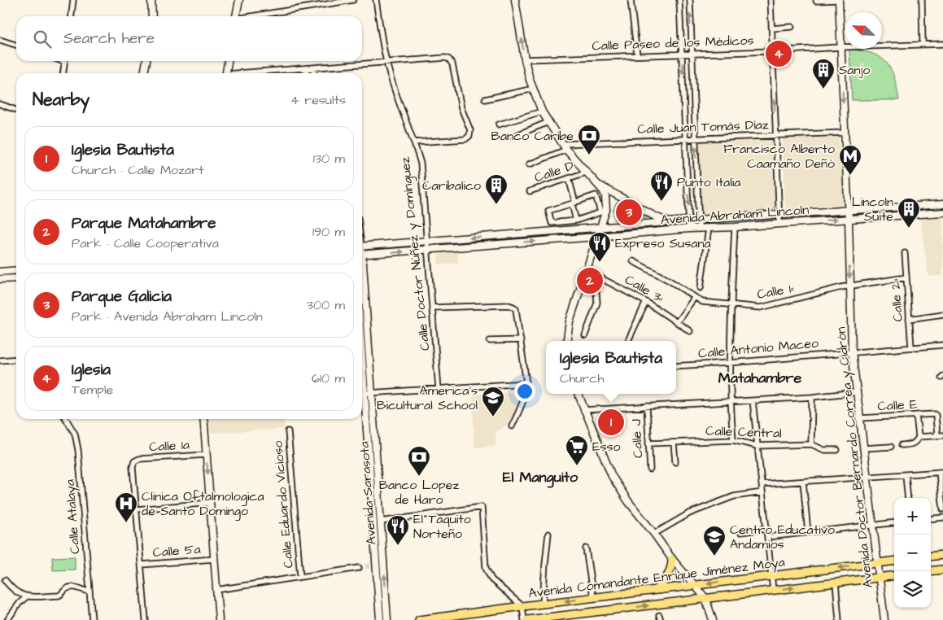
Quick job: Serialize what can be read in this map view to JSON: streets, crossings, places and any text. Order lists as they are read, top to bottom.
{
  "streets": {
    "main road": [
      "Avenida Abraham Lincoln",
      "Avenida Doctor Bernardo Correa y Cidrón",
      "Avenida Sarasota",
      "Avenida Comandante Enrique Jiménez Moya"
    ],
    "street": [
      "Calle Paseo de los Médicos",
      "Calle Juan Tomás Díaz",
      "Calle D",
      "Calle Doctor Núñez y Domínguez",
      "Calle 3ª",
      "Calle 1ª",
      "Calle 2ª",
      "Calle Antonio Maceo",
      "Calle E",
      "Calle Central",
      "Calle J",
      "Calle 1a",
      "Calle Eduardo Vicioso",
      "Calle Atalaya",
      "Calle 5a"
    ]
  },
  "crossings": [
    ["Calle Paseo de los Médicos", "Avenida Doctor Bernardo Correa y Cidrón"],
    ["Calle Juan Tomás Díaz", "Avenida Doctor Bernardo Correa y Cidrón"],
    ["Avenida Abraham Lincoln", "Calle Doctor Núñez y Domínguez"],
    ["Avenida Abraham Lincoln", "Avenida Doctor Bernardo Correa y Cidrón"],
    ["Calle 1ª", "Calle 2ª"],
    ["Calle 1ª", "Avenida Doctor Bernardo Correa y Cidrón"],
    ["Calle 2ª", "Calle Antonio Maceo"],
    ["Calle Antonio Maceo", "Avenida Doctor Bernardo Correa y Cidrón"],
    ["Calle E", "Avenida Doctor Bernardo Correa y Cidrón"],
    ["Calle Central", "Calle J"],
    ["Avenida Doctor Bernardo Correa y Cidrón", "Avenida Comandante Enrique Jiménez Moya"]
  ],
  "districts": ["Matahambre", "El Manguito"],
  "places": {
    "building": ["Sanjo", "Caribalico", "Lincoln Suite"],
    "bank": ["Banco Caribe", "Banco Lopez de Haro"],
    "metro station": ["Francisco Alberto Caamaño Deñó"],
    "restaurant": ["Punto Italia", "Expreso Susana", "El Taquito Norteño"],
    "school or university": ["America's Bicultural School", "Centro Educativo Andamios"],
    "supermarket": ["Esso"],
    "hospital": ["Clinica Oftalmologica de Santo Domingo"]
  },
  "north": "top left",
  "page": {
    "search": "Search here",
    "pins": [
      "4",
      "3",
      "2",
      "1"
    ],
    "heading": ["Nearby", "4 results"],
    "list": [
      {
        "mark": "1",
        "name": "Iglesia Bautista",
        "note": "Church · Calle Mozart",
        "value": "130 m"
      },
      {
        "mark": "2",
        "name": "Parque Matahambre",
        "note": "Park · Calle Cooperativa",
        "value": "190 m"
      },
      {
        "mark": "3",
        "name": "Parque Galicia",
        "note": "Park · Avenida Abraham Lincoln",
        "value": "300 m"
      },
      {
        "mark": "4",
        "name": "Iglesia",
        "note": "Temple",
        "value": "610 m"
      }
    ],
    "popup": ["Iglesia Bautista", "Church"],
    "map_buttons": ["+", "−"]
  }
}
